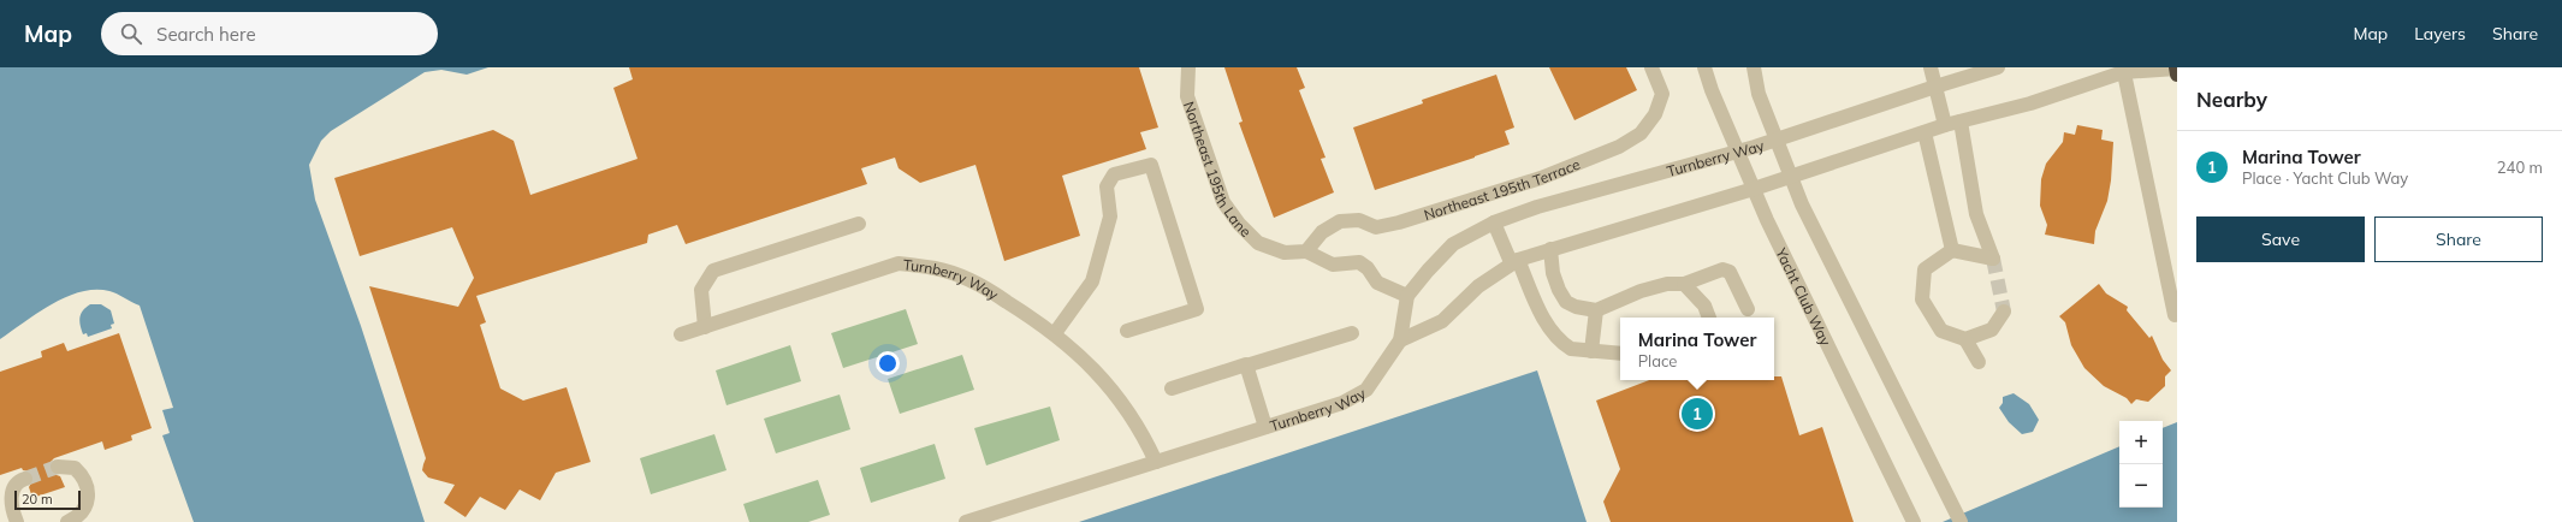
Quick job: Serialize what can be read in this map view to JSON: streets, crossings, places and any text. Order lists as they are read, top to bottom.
{
  "streets": {
    "street": [
      "Turnberry Way",
      "Northeast 195th Lane",
      "Northeast 195th Terrace",
      "Yacht Club Way"
    ]
  },
  "crossings": [
    ["Turnberry Way", "Northeast 195th Lane"],
    ["Turnberry Way", "Yacht Club Way"],
    ["Northeast 195th Lane", "Northeast 195th Terrace"]
  ],
  "scale_bar": "20 m",
  "page": {
    "header": "Map",
    "search": "Search here",
    "nav": ["Map", "Layers", "Share"],
    "heading": "Nearby",
    "list": [
      {
        "mark": "1",
        "name": "Marina Tower",
        "note": "Place · Yacht Club Way",
        "value": "240 m"
      }
    ],
    "buttons": ["Save", "Share"],
    "popup": ["Marina Tower", "Place"],
    "pins": "1",
    "map_buttons": ["+", "−"],
    "scale": "20 m"
  }
}
